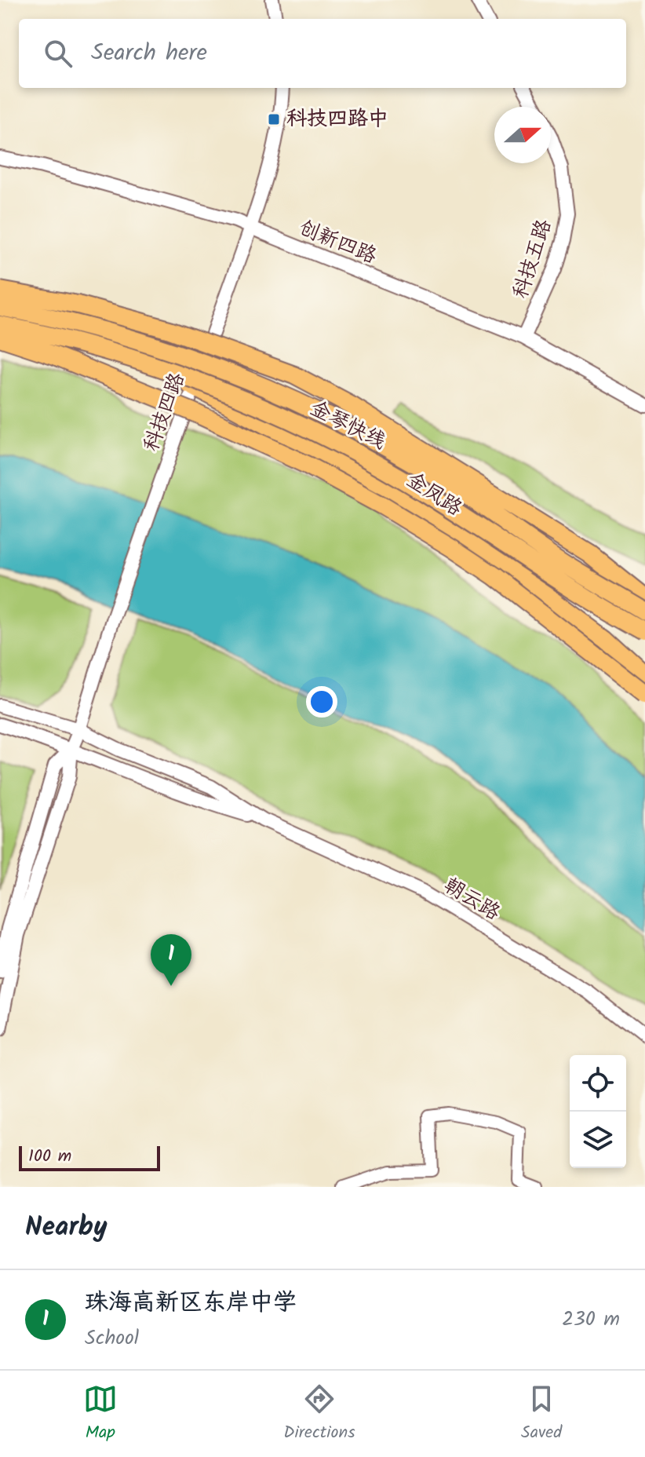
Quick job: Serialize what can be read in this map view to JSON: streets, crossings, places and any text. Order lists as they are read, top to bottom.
{
  "streets": {
    "main road": ["金琴快线", "金凤路"],
    "street": [
      "创新四路",
      "科技五路",
      "科技四路",
      "朝云路"
    ]
  },
  "crossings": [
    ["创新四路", "科技五路"],
    ["创新四路", "科技四路"],
    ["科技四路", "金凤路"],
    ["科技四路", "朝云路"],
    ["金琴快线", "金凤路"]
  ],
  "places": {
    "transit": ["科技四路中"]
  },
  "scale_bar": "100 m",
  "north": "right",
  "page": {
    "search": "Search here",
    "pins": "1",
    "scale": "100 m",
    "heading": "Nearby",
    "list": [
      {
        "mark": "1",
        "name": "珠海高新区东岸中学",
        "note": "School",
        "value": "230 m"
      }
    ],
    "nav": ["Map", "Directions", "Saved"]
  }
}
